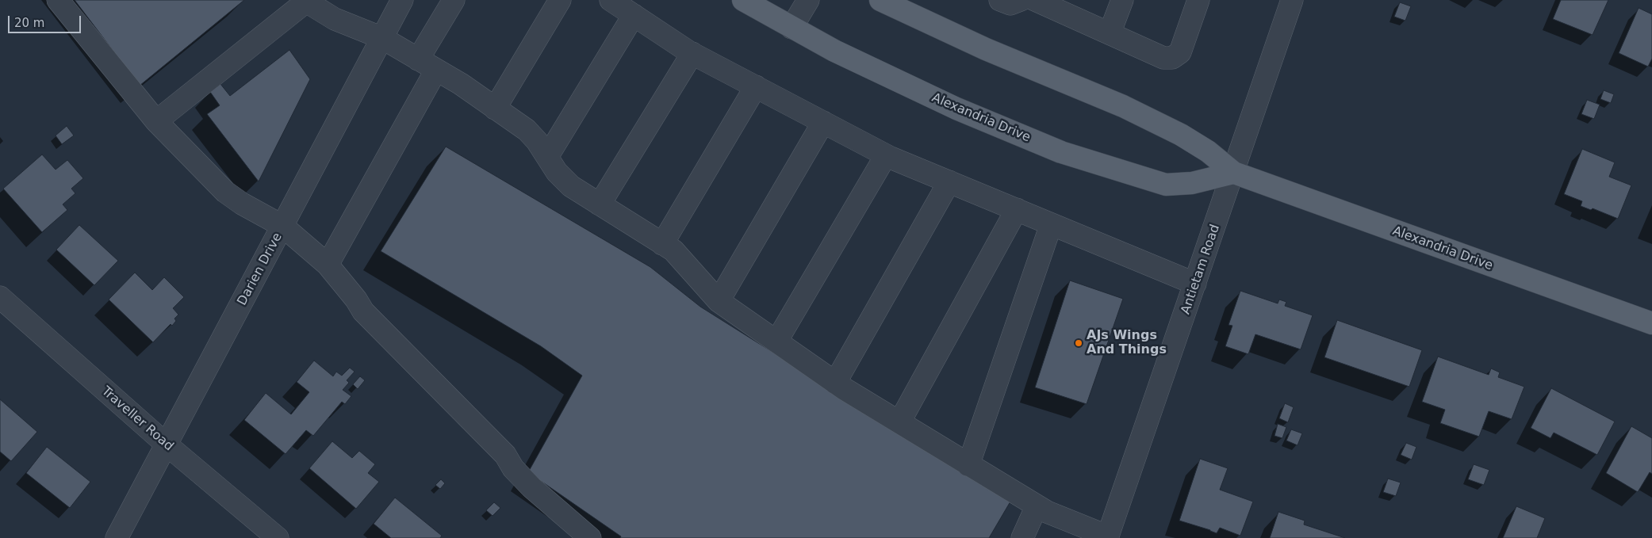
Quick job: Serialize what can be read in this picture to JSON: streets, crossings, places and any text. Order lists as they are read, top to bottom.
{
  "streets": {
    "main road": ["Alexandria Drive"],
    "street": ["Darien Drive", "Antietam Road", "Traveller Road"]
  },
  "crossings": [
    ["Alexandria Drive", "Antietam Road"],
    ["Darien Drive", "Traveller Road"]
  ],
  "places": ["AJs Wings And Things"],
  "scale_bar": "20 m"
}
